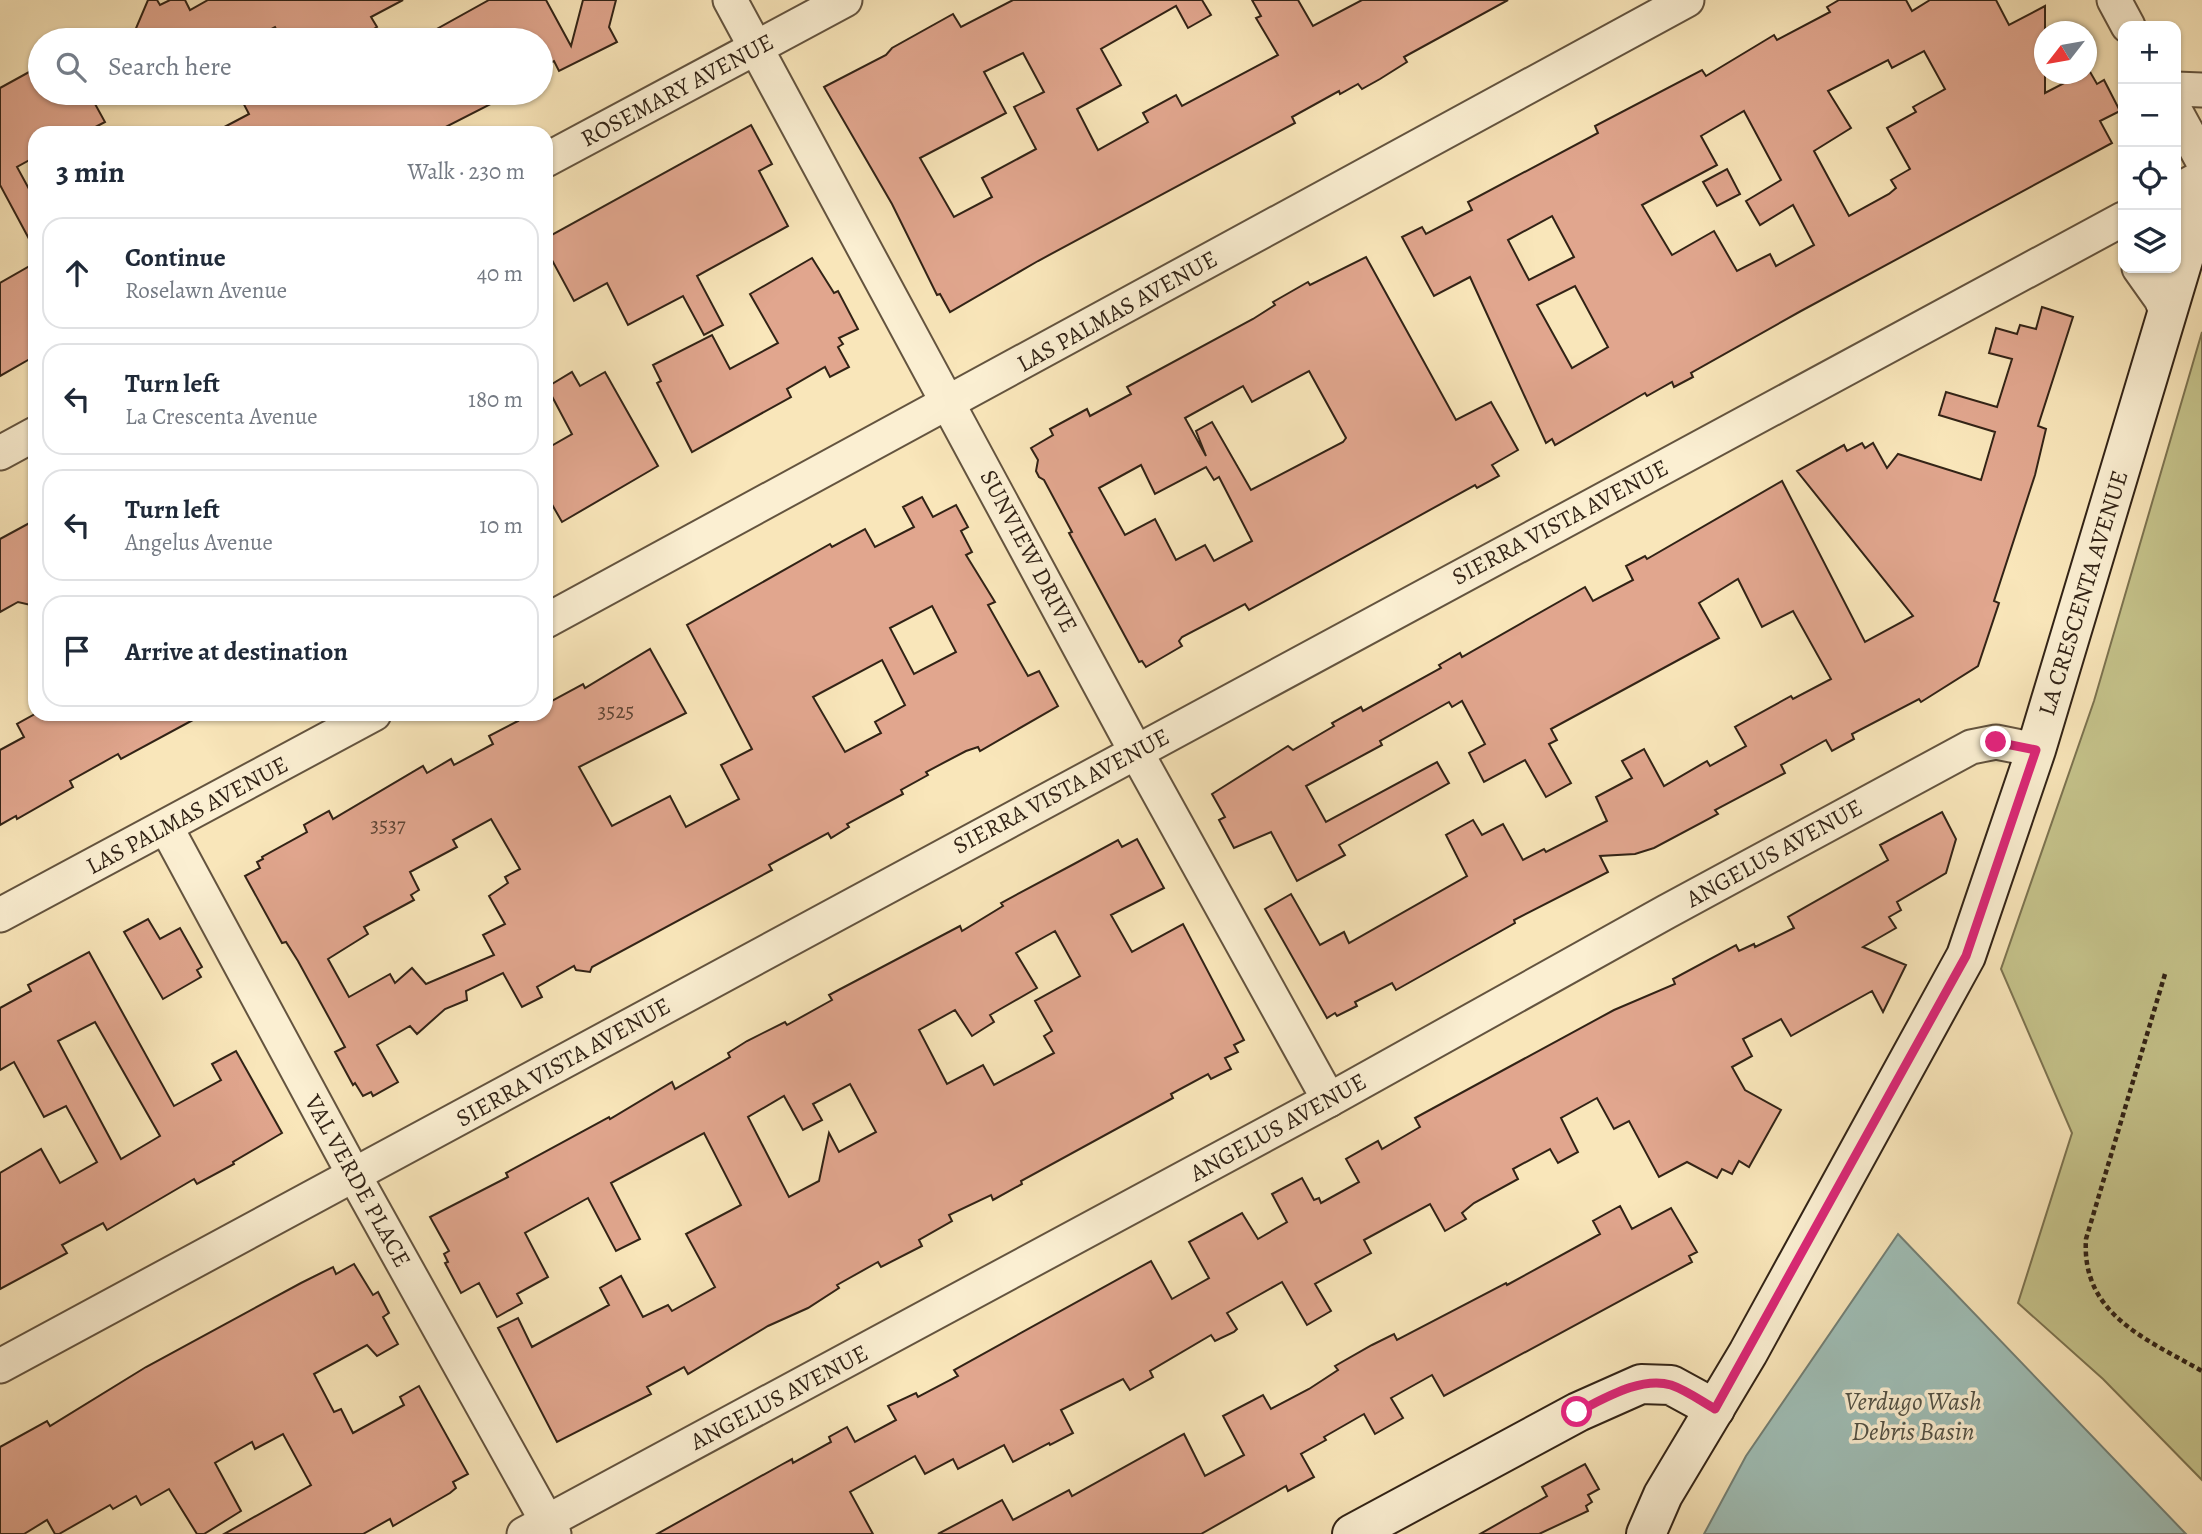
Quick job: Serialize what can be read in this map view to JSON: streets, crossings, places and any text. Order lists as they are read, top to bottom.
{
  "streets": {
    "main road": ["LA CRESCENTA AVENUE"],
    "street": [
      "ROSEMARY AVENUE",
      "LAS PALMAS AVENUE",
      "SIERRA VISTA AVENUE",
      "SUNVIEW DRIVE",
      "ANGELUS AVENUE",
      "VAL VERDE PLACE"
    ]
  },
  "crossings": [
    ["ROSEMARY AVENUE", "SUNVIEW DRIVE"],
    ["LAS PALMAS AVENUE", "SUNVIEW DRIVE"],
    ["LAS PALMAS AVENUE", "VAL VERDE PLACE"],
    ["SIERRA VISTA AVENUE", "SUNVIEW DRIVE"],
    ["SIERRA VISTA AVENUE", "VAL VERDE PLACE"],
    ["SUNVIEW DRIVE", "ANGELUS AVENUE"],
    ["LA CRESCENTA AVENUE", "ANGELUS AVENUE"],
    ["ANGELUS AVENUE", "VAL VERDE PLACE"]
  ],
  "water": ["Verdugo Wash Debris Basin"],
  "house_numbers": ["3525", "3537"],
  "north": "bottom left",
  "page": {
    "map_buttons": ["+", "−"],
    "search": "Search here",
    "heading": ["3 min", "Walk · 230 m"],
    "list": [
      ["Continue", "Roselawn Avenue", "40 m"],
      ["Turn left", "La Crescenta Avenue", "180 m"],
      ["Turn left", "Angelus Avenue", "10 m"],
      "Arrive at destination"
    ]
  }
}
